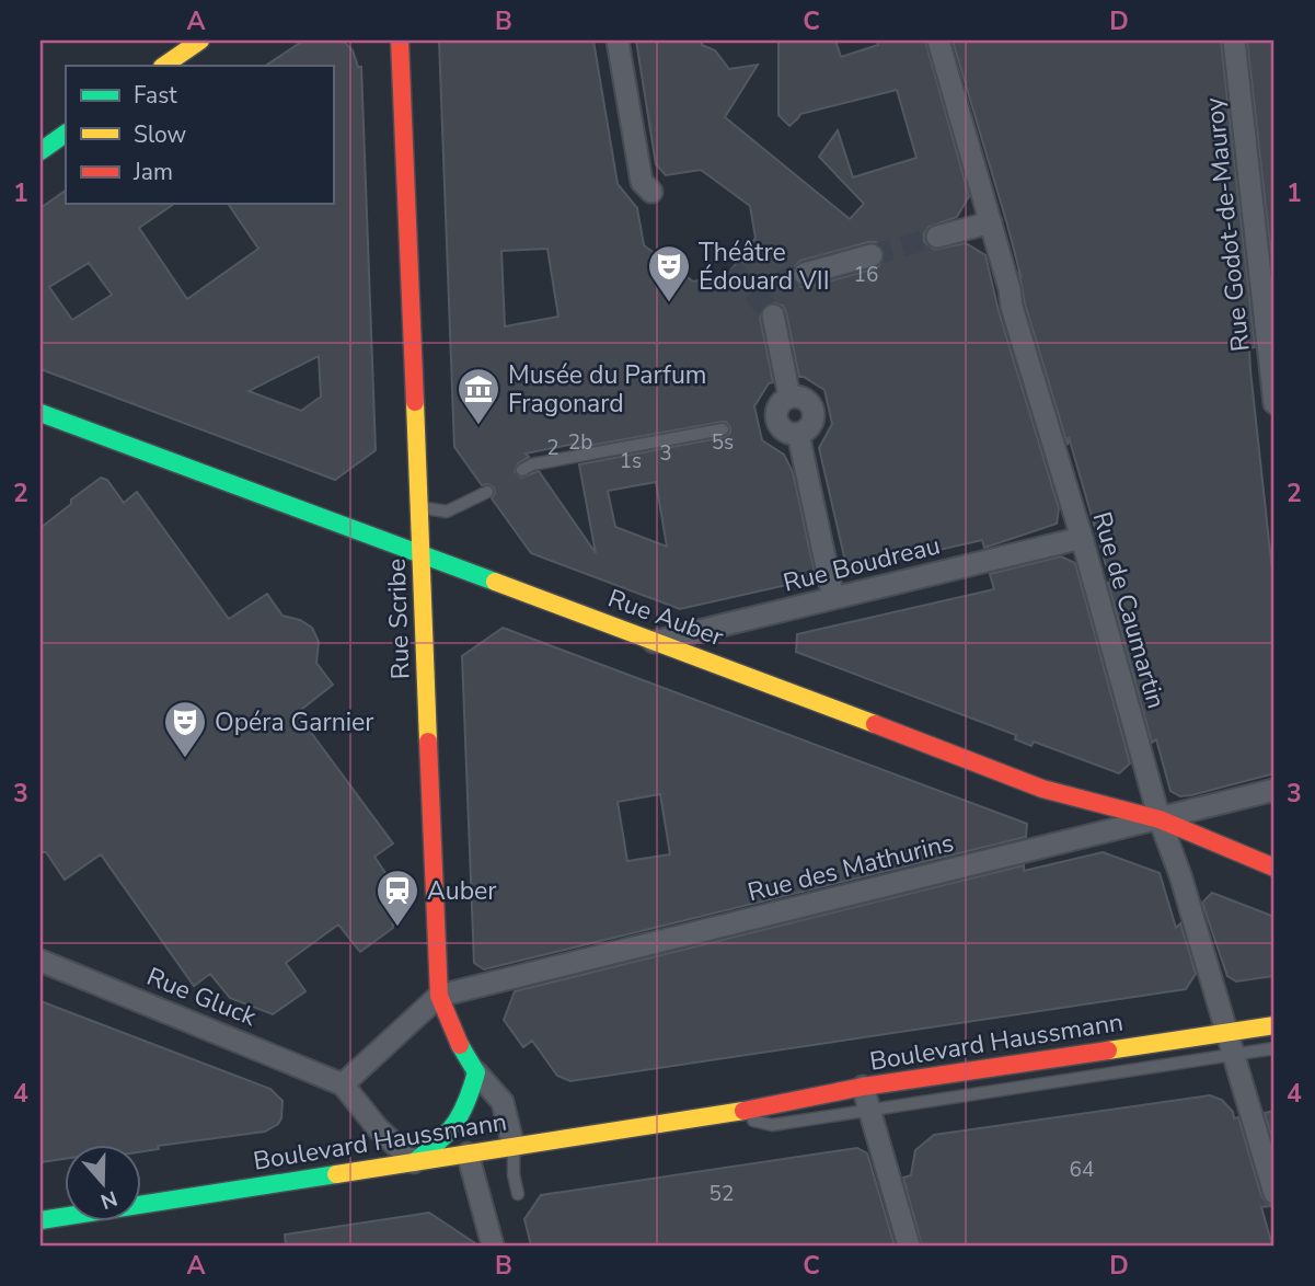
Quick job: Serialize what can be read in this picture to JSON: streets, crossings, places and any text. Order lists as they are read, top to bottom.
{
  "streets": {
    "main road": ["Rue Auber", "Rue Scribe", "Boulevard Haussmann"],
    "street": [
      "Rue Godot-de-Mauroy",
      "Rue Boudreau",
      "Rue de Caumartin",
      "Rue des Mathurins",
      "Rue Gluck"
    ]
  },
  "crossings": [
    ["Rue Boudreau", "Rue de Caumartin"],
    ["Rue Boudreau", "Rue Auber"],
    ["Rue de Caumartin", "Rue Auber"],
    ["Rue de Caumartin", "Rue des Mathurins"],
    ["Rue de Caumartin", "Boulevard Haussmann"],
    ["Rue Auber", "Rue Scribe"],
    ["Rue Auber", "Rue des Mathurins"],
    ["Rue Scribe", "Rue des Mathurins"]
  ],
  "places": {
    "theatre": ["Théâtre Édouard VII", "Opéra Garnier"],
    "museum": ["Musée du Parfum Fragonard"],
    "station": ["Auber"]
  },
  "house_numbers": [
    "16",
    "2b",
    "5s",
    "2",
    "3",
    "1s",
    "64",
    "52"
  ],
  "legend": ["Fast", "Slow", "Jam"],
  "north": "bottom",
  "grid": {
    "columns": [
      "A",
      "B",
      "C",
      "D"
    ],
    "rows": [
      "1",
      "2",
      "3",
      "4"
    ]
  }
}
